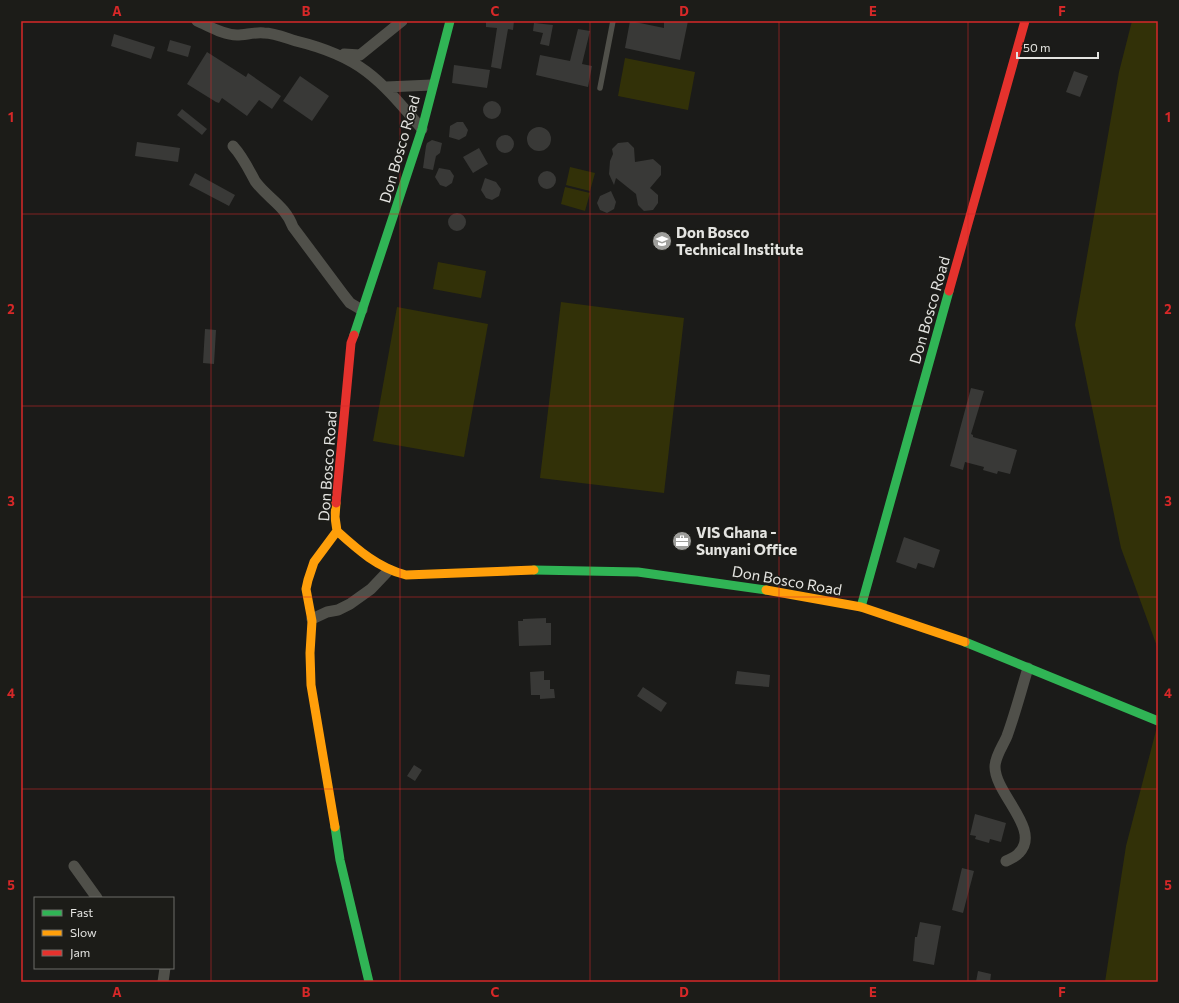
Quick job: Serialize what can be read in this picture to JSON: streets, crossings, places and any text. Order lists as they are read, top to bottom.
{
  "streets": {
    "street": ["Don Bosco Road"]
  },
  "places": {
    "school or university": ["Don Bosco Technical Institute"],
    "office": ["VIS Ghana - Sunyani Office"]
  },
  "legend": ["Fast", "Slow", "Jam"],
  "scale_bar": "50 m",
  "grid": {
    "columns": [
      "A",
      "B",
      "C",
      "D",
      "E",
      "F"
    ],
    "rows": [
      "1",
      "2",
      "3",
      "4",
      "5"
    ]
  }
}
